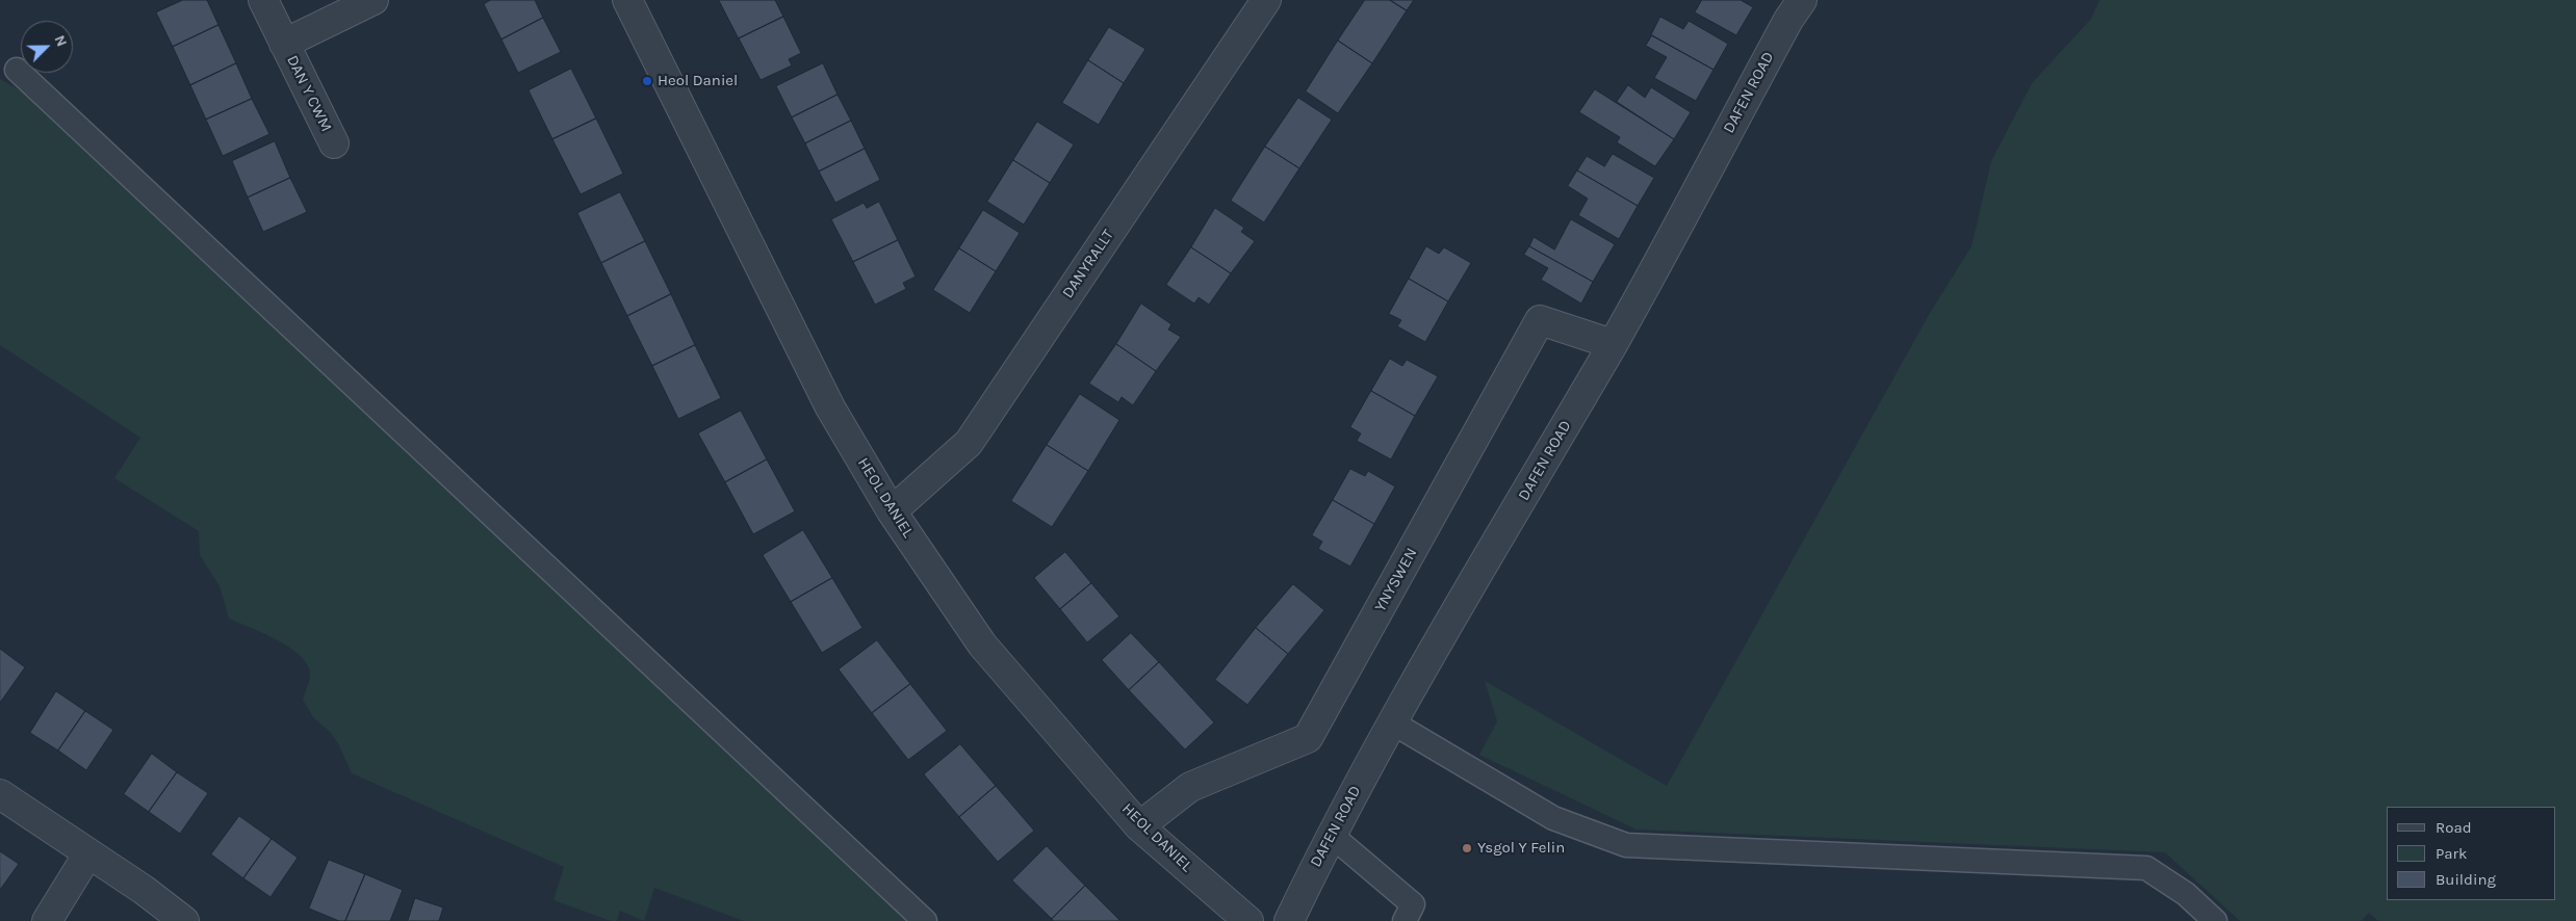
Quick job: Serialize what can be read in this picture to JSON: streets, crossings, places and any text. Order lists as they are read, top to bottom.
{
  "streets": {
    "street": [
      "DAFEN ROAD",
      "DAN Y CWM",
      "DANYRALLT",
      "HEOL DANIEL",
      "YNYSWEN"
    ]
  },
  "crossings": [
    ["DAFEN ROAD", "YNYSWEN"],
    ["DANYRALLT", "HEOL DANIEL"],
    ["HEOL DANIEL", "YNYSWEN"]
  ],
  "places": ["Heol Daniel", "Ysgol Y Felin"],
  "legend": ["Road", "Park", "Building"],
  "north": "top right"
}
